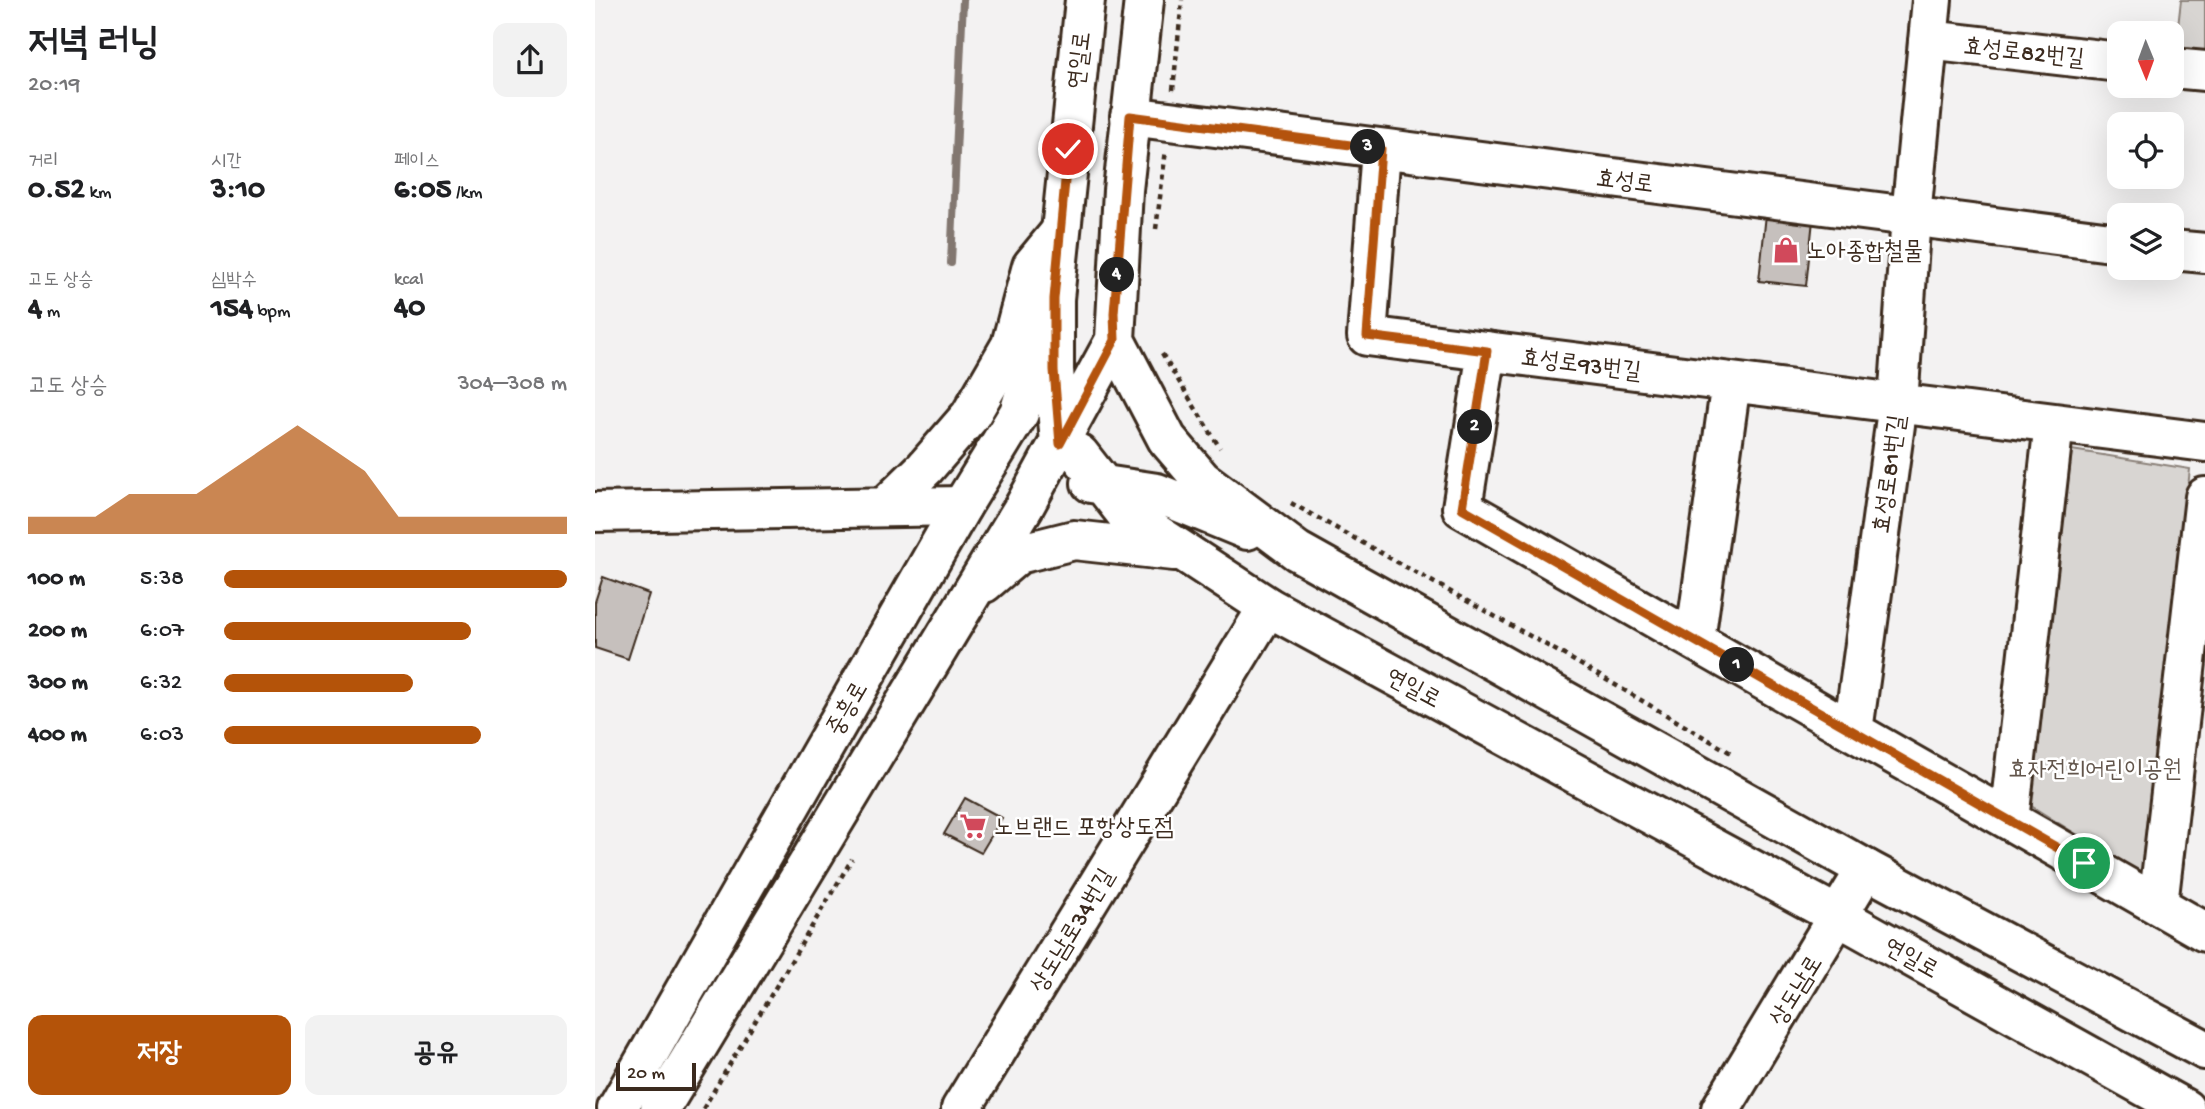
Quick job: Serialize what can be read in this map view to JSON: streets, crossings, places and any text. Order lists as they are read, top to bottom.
{
  "streets": {
    "street": [
      "효성로82번길",
      "연일로",
      "효성로",
      "효성로93번길",
      "효성로81번길",
      "중흥로",
      "상도남로34번길",
      "상도남로"
    ]
  },
  "crossings": [
    ["효성로82번길", "효성로"],
    ["효성로82번길", "효성로81번길"],
    ["연일로", "중흥로"],
    ["연일로", "상도남로34번길"],
    ["연일로", "상도남로"],
    ["효성로", "효성로93번길"],
    ["효성로", "효성로81번길"],
    ["효성로93번길", "효성로81번길"]
  ],
  "parks": ["효자전희어린이공원"],
  "places": {
    "shop": ["노아종합철물"],
    "supermarket": ["노브랜드 포항상도점"]
  },
  "scale_bar": "20 m",
  "north": "bottom",
  "page": {
    "heading": ["저녁 러닝", "20:19"],
    "stats": [
      ["거리", "0.52 km"],
      ["시간", "3:10"],
      ["페이스", "6:05 /km"],
      ["고도 상승", "4 m"],
      ["심박수", "154 bpm"],
      ["kcal", "40"]
    ],
    "pins": [
      "3",
      "4",
      "2",
      "1"
    ],
    "chart": ["고도 상승", "304–308 m"],
    "list": [
      {
        "name": "100 m",
        "note": "5:38"
      },
      {
        "name": "200 m",
        "note": "6:07"
      },
      {
        "name": "300 m",
        "note": "6:32"
      },
      {
        "name": "400 m",
        "note": "6:03"
      }
    ],
    "buttons": ["저장", "공유"],
    "scale": "20 m"
  }
}
